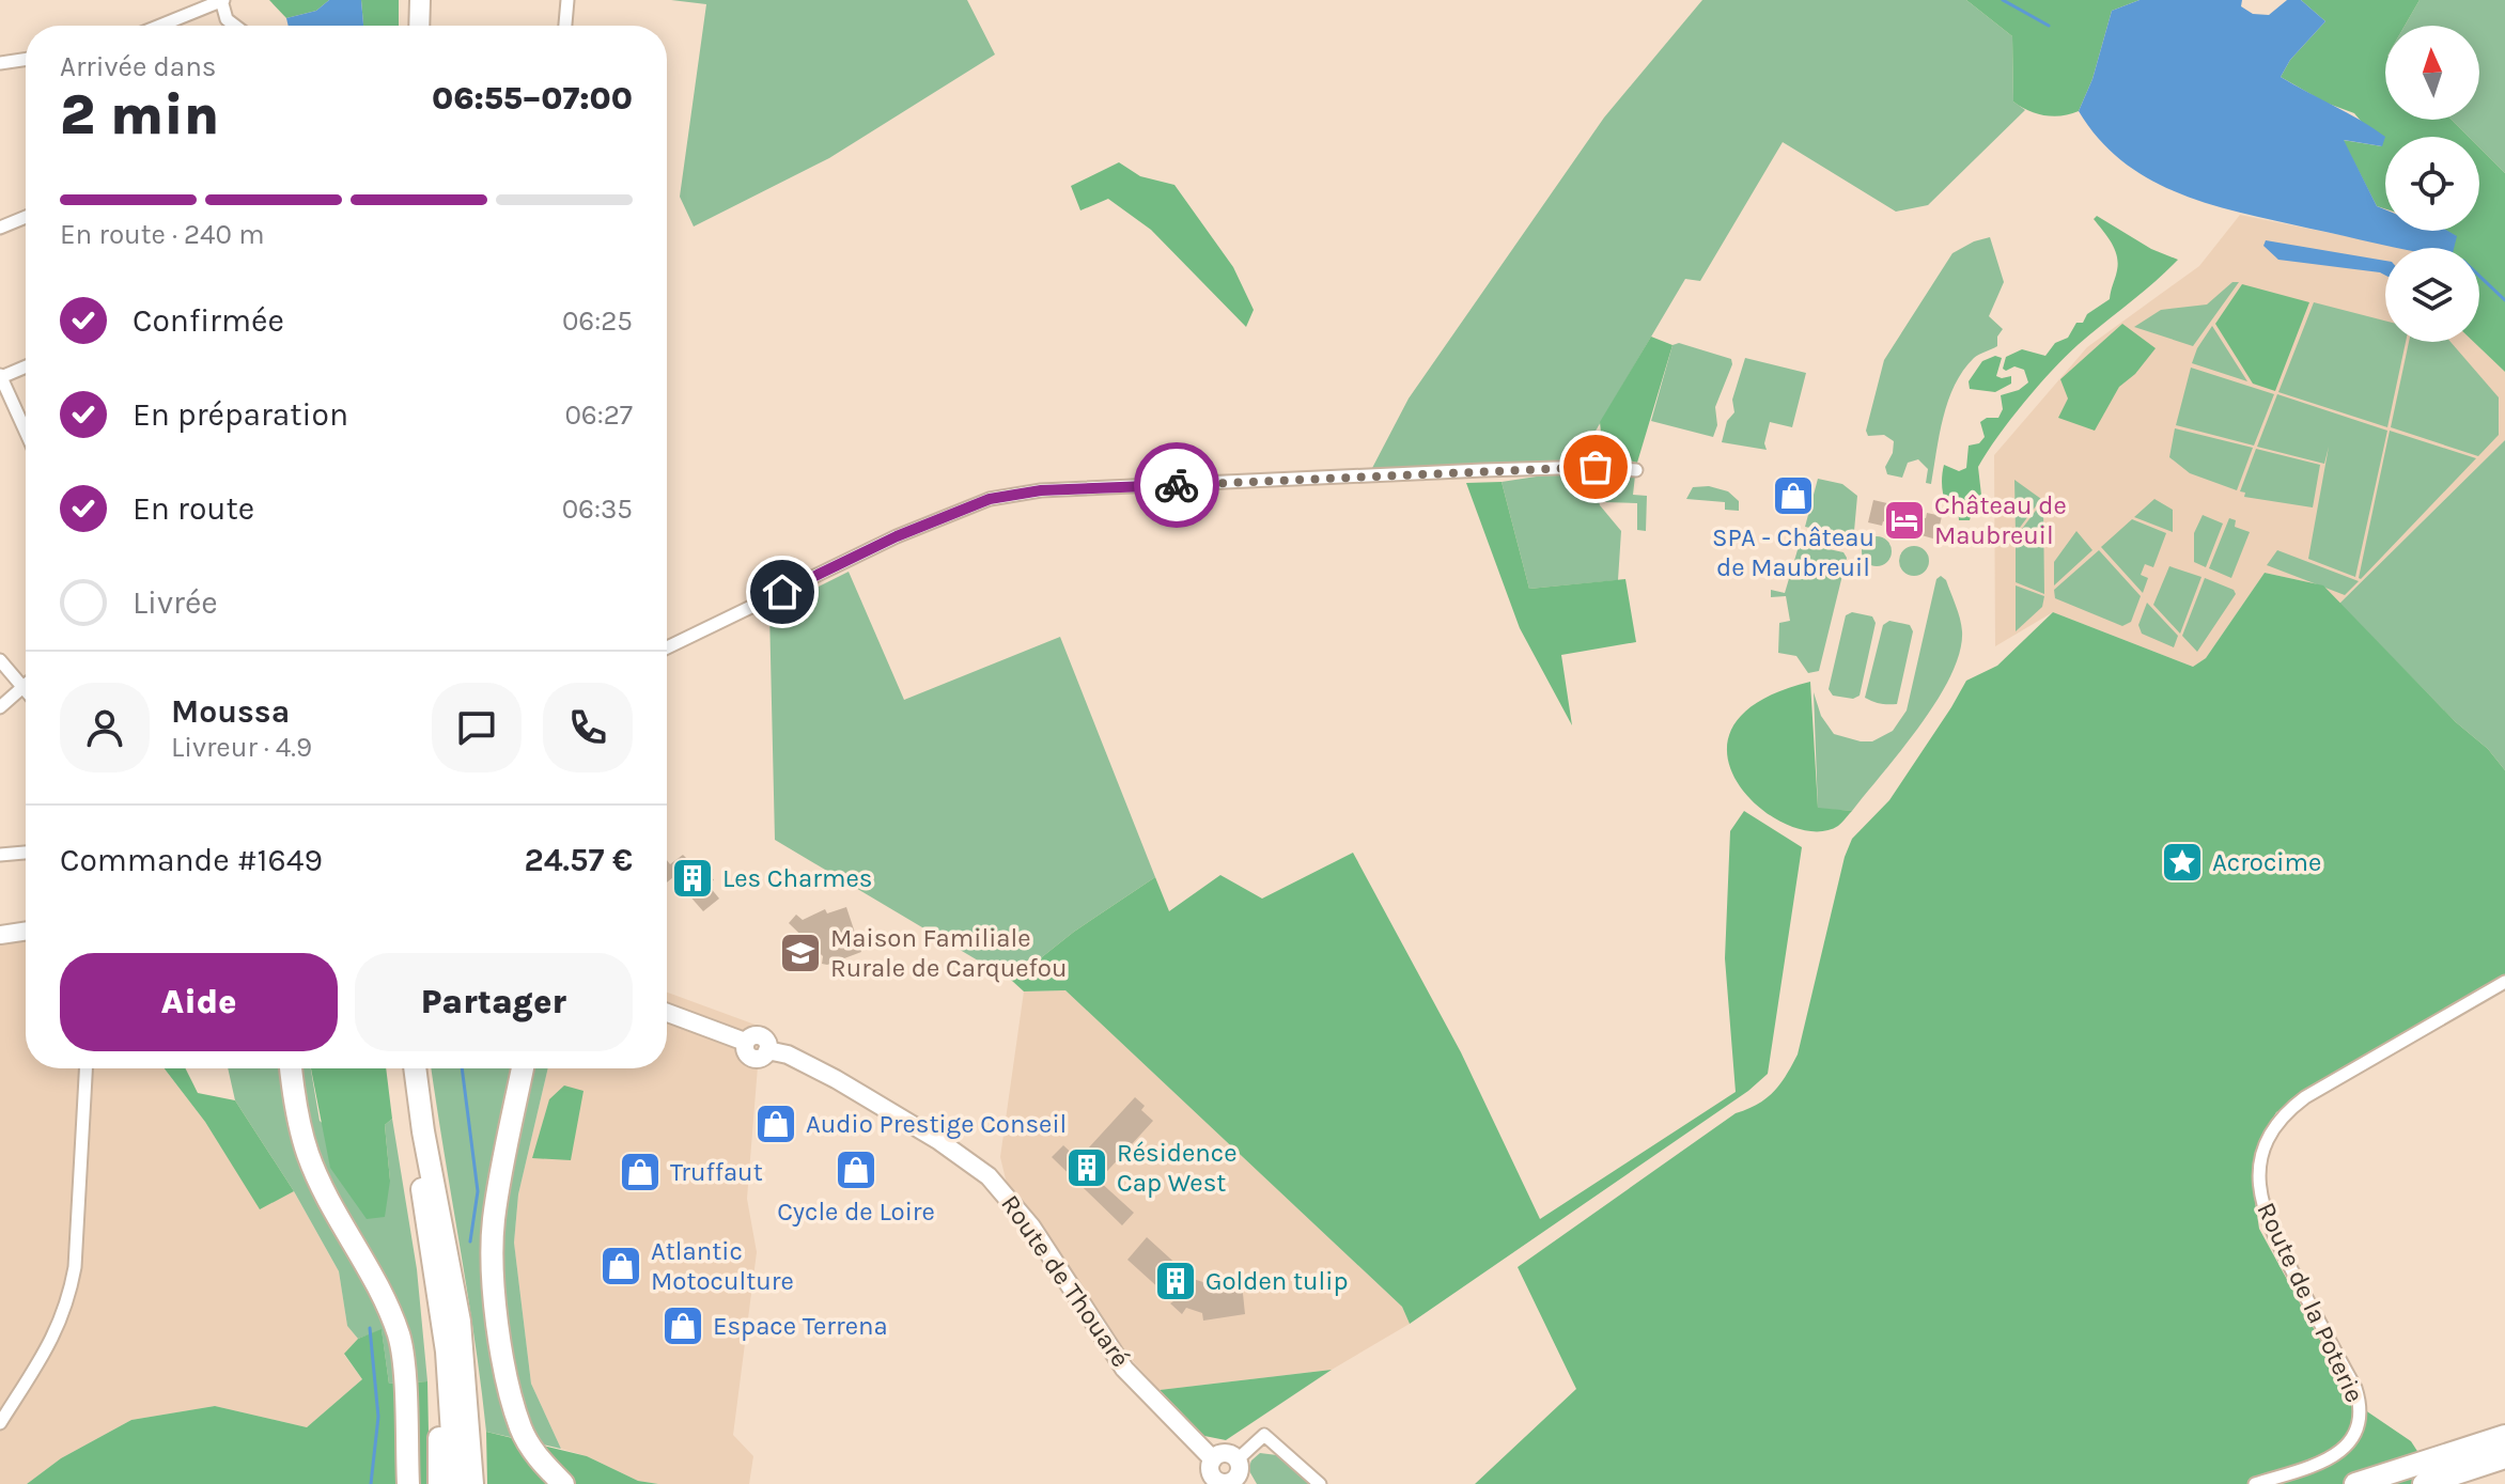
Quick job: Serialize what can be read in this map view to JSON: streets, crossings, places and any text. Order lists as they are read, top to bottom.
{
  "streets": {
    "main road": ["Route de Thouaré"],
    "street": ["Route de la Poterie"]
  },
  "places": {
    "shop": [
      "SPA - Château de Maubreuil",
      "Audio Prestige Conseil",
      "Cycle de Loire",
      "Truffaut",
      "Atlantic Motoculture",
      "Espace Terrena"
    ],
    "hotel": ["Château de Maubreuil"],
    "place": ["Acrocime"],
    "building": ["Les Charmes", "Résidence Cap West", "Golden tulip"],
    "school or university": ["Maison Familiale Rurale de Carquefou"]
  },
  "north": "top",
  "page": {
    "heading": ["2 min", "Arrivée dans", "06:55–07:00"],
    "panel": [
      "Moussa",
      "Livreur · 4.9",
      "Commande #1649",
      "24.57 €"
    ],
    "bar": "En route · 240 m",
    "list": [
      ["Confirmée", "06:25"],
      ["En préparation", "06:27"],
      ["En route", "06:35"],
      "Livrée"
    ],
    "buttons": ["Aide", "Partager"]
  }
}
